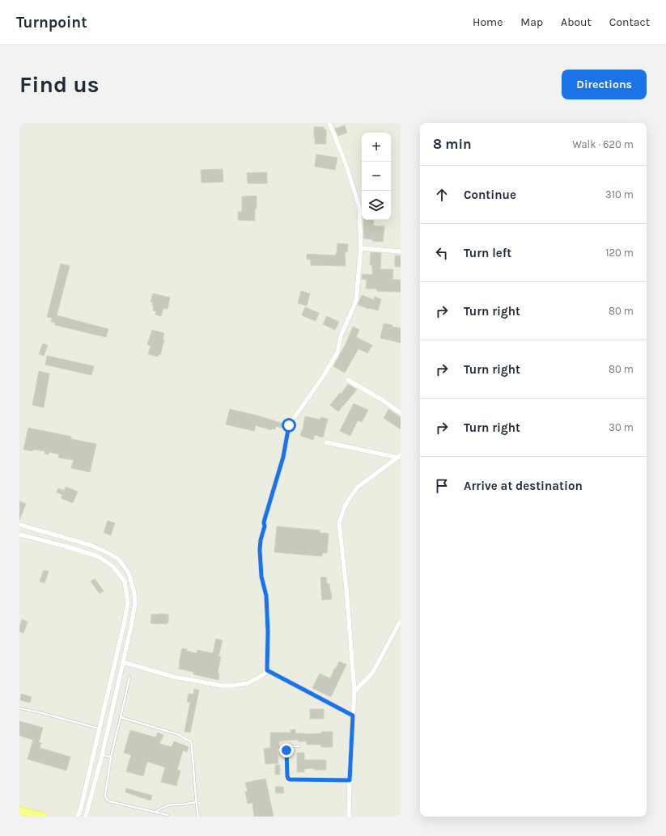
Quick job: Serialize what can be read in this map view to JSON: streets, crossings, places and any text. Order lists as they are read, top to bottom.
{
  "page": {
    "header": "Turnpoint",
    "nav": [
      "Home",
      "Map",
      "About",
      "Contact"
    ],
    "buttons": "Directions",
    "title": "Find us",
    "heading": ["8 min", "Walk · 620 m"],
    "map_buttons": ["+", "−"],
    "list": [
      ["Continue", "310 m"],
      ["Turn left", "120 m"],
      ["Turn right", "80 m"],
      ["Turn right", "80 m"],
      ["Turn right", "30 m"],
      "Arrive at destination"
    ]
  }
}
